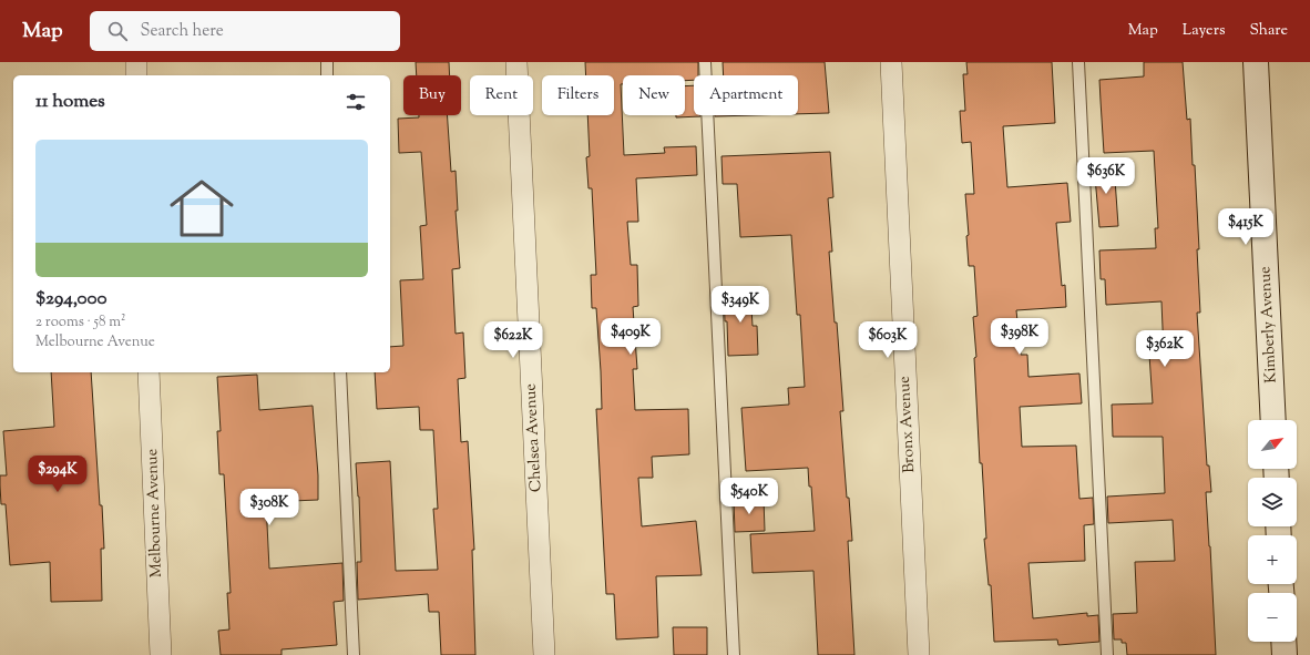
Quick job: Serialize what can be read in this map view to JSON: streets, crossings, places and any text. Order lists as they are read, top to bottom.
{
  "streets": {
    "street": [
      "Kimberly Avenue",
      "Bronx Avenue",
      "Chelsea Avenue",
      "Melbourne Avenue"
    ]
  },
  "north": "top right",
  "page": {
    "header": "Map",
    "search": "Search here",
    "nav": ["Map", "Layers", "Share"],
    "chip": [
      "Buy",
      "Rent",
      "Filters",
      "New",
      "Apartment"
    ],
    "heading": "11 homes",
    "list": [
      {
        "name": "$294,000",
        "note": "2 rooms · 58 m² · Melbourne Avenue"
      }
    ],
    "price": [
      "$636K",
      "$415K",
      "$349K",
      "$409K",
      "$398K",
      "$622K",
      "$603K",
      "$362K",
      "$294K",
      "$540K",
      "$308K"
    ],
    "map_buttons": ["+", "−"]
  }
}
